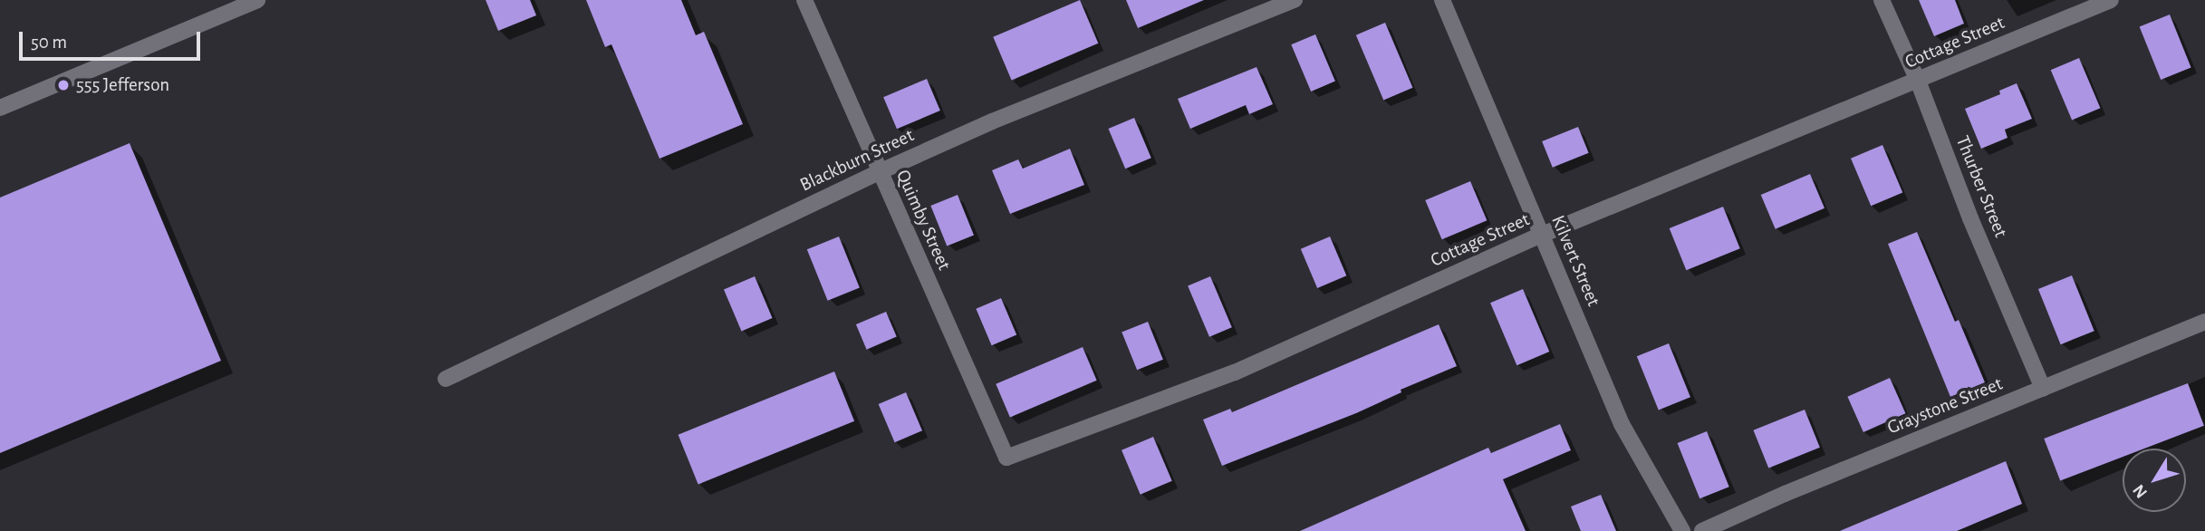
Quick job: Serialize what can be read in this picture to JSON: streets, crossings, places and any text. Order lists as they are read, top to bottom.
{
  "streets": {
    "street": [
      "Cottage Street",
      "Blackburn Street",
      "Thurber Street",
      "Quimby Street",
      "Kilvert Street",
      "Graystone Street"
    ]
  },
  "crossings": [
    ["Cottage Street", "Thurber Street"],
    ["Cottage Street", "Quimby Street"],
    ["Cottage Street", "Kilvert Street"],
    ["Blackburn Street", "Quimby Street"],
    ["Thurber Street", "Graystone Street"]
  ],
  "places": ["555 Jefferson"],
  "scale_bar": "50 m",
  "north": "bottom left"
}
